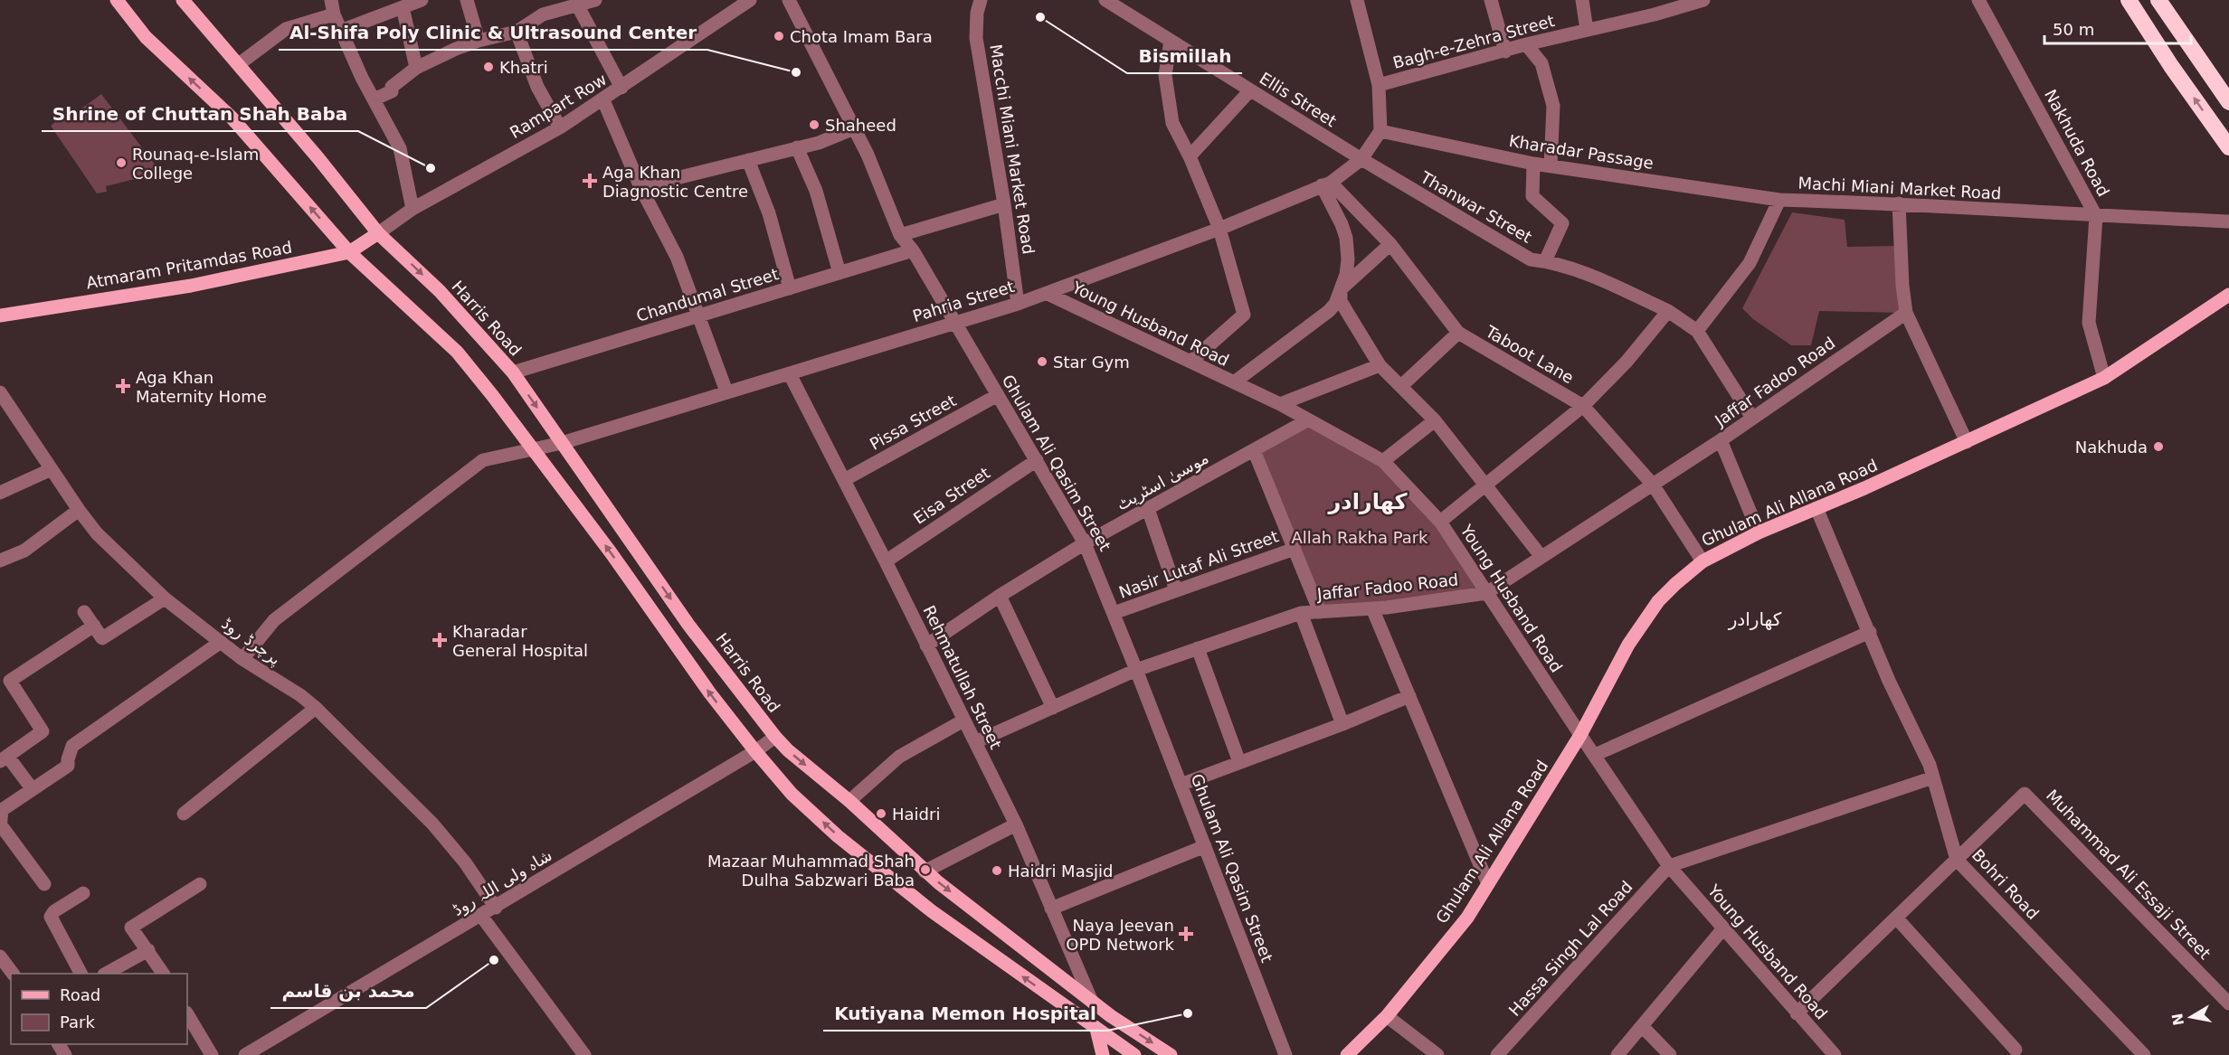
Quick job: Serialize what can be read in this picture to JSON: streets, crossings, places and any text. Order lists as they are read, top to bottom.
{
  "streets": {
    "main road": ["Atmaram Pritamdas Road", "Harris Road", "Ghulam Ali Allana Road"],
    "street": [
      "Bagh-e-Zehra Street",
      "Ellis Street",
      "Rampart Row",
      "Nakhuda Road",
      "Macchi Miani Market Road",
      "Kharadar Passage",
      "Machi Miani Market Road",
      "Thanwar Street",
      "Chandumal Street",
      "Pahria Street",
      "Young Husband Road",
      "Taboot Lane",
      "Jaffar Fadoo Road",
      "Pissa Street",
      "Ghulam Ali Qasim Street",
      "موسیٰ اسٹریٹ",
      "Eisa Street",
      "Nasir Lutaf Ali Street",
      "پرچرڈ روڈ",
      "Rehmatullah Street",
      "Muhammad Ali Essaji Street",
      "شاہ ولی اللہ روڈ",
      "Bohri Road",
      "Hassa Singh Lal Road"
    ]
  },
  "crossings": [
    ["Ellis Street", "Thanwar Street"],
    ["Ellis Street", "Pahria Street"],
    ["Rampart Row", "Atmaram Pritamdas Road"],
    ["Rampart Row", "Harris Road"],
    ["Nakhuda Road", "Machi Miani Market Road"],
    ["Nakhuda Road", "Ghulam Ali Allana Road"],
    ["Macchi Miani Market Road", "Pahria Street"],
    ["Kharadar Passage", "Machi Miani Market Road"],
    ["Kharadar Passage", "Pahria Street"],
    ["Thanwar Street", "Pahria Street"],
    ["Atmaram Pritamdas Road", "Harris Road"],
    ["Chandumal Street", "Harris Road"],
    ["Chandumal Street", "Ghulam Ali Qasim Street"],
    ["Pahria Street", "Harris Road"],
    ["Pahria Street", "Young Husband Road"],
    ["Pahria Street", "Taboot Lane"],
    ["Pahria Street", "Ghulam Ali Qasim Street"],
    ["Pahria Street", "پرچرڈ روڈ"],
    ["Pahria Street", "Rehmatullah Street"],
    ["Harris Road", "Rehmatullah Street"],
    ["Harris Road", "شاہ ولی اللہ روڈ"],
    ["Young Husband Road", "Jaffar Fadoo Road"],
    ["Young Husband Road", "موسیٰ اسٹریٹ"],
    ["Young Husband Road", "Ghulam Ali Allana Road"],
    ["Young Husband Road", "Hassa Singh Lal Road"],
    ["Taboot Lane", "Jaffar Fadoo Road"],
    ["Taboot Lane", "Ghulam Ali Allana Road"],
    ["Jaffar Fadoo Road", "Ghulam Ali Qasim Street"],
    ["Jaffar Fadoo Road", "Rehmatullah Street"],
    ["Pissa Street", "Ghulam Ali Qasim Street"],
    ["Pissa Street", "Rehmatullah Street"],
    ["Ghulam Ali Qasim Street", "موسیٰ اسٹریٹ"],
    ["Ghulam Ali Qasim Street", "Eisa Street"],
    ["Ghulam Ali Qasim Street", "Nasir Lutaf Ali Street"],
    ["موسیٰ اسٹریٹ", "Rehmatullah Street"],
    ["Eisa Street", "Rehmatullah Street"],
    ["Ghulam Ali Allana Road", "Bohri Road"],
    ["پرچرڈ روڈ", "شاہ ولی اللہ روڈ"],
    ["Muhammad Ali Essaji Street", "Bohri Road"]
  ],
  "districts": ["کھارادر", "کھارادر"],
  "parks": ["Allah Rakha Park"],
  "places": {
    "other": [
      "Bismillah",
      "Chota Imam Bara",
      "Khatri",
      "Al-Shifa Poly Clinic & Ultrasound Center",
      "Shaheed",
      "Rounaq-e-Islam College",
      "Shrine of Chuttan Shah Baba",
      "Star Gym",
      "Nakhuda",
      "Haidri",
      "Mazaar Muhammad Shah Dulha Sabzwari Baba",
      "Haidri Masjid",
      "محمد بن قاسم",
      "Kutiyana Memon Hospital"
    ],
    "health": [
      "Aga Khan Diagnostic Centre",
      "Aga Khan Maternity Home",
      "Kharadar General Hospital",
      "Naya Jeevan OPD Network"
    ]
  },
  "legend": ["Road", "Park"],
  "scale_bar": "50 m",
  "north": "left"
}
